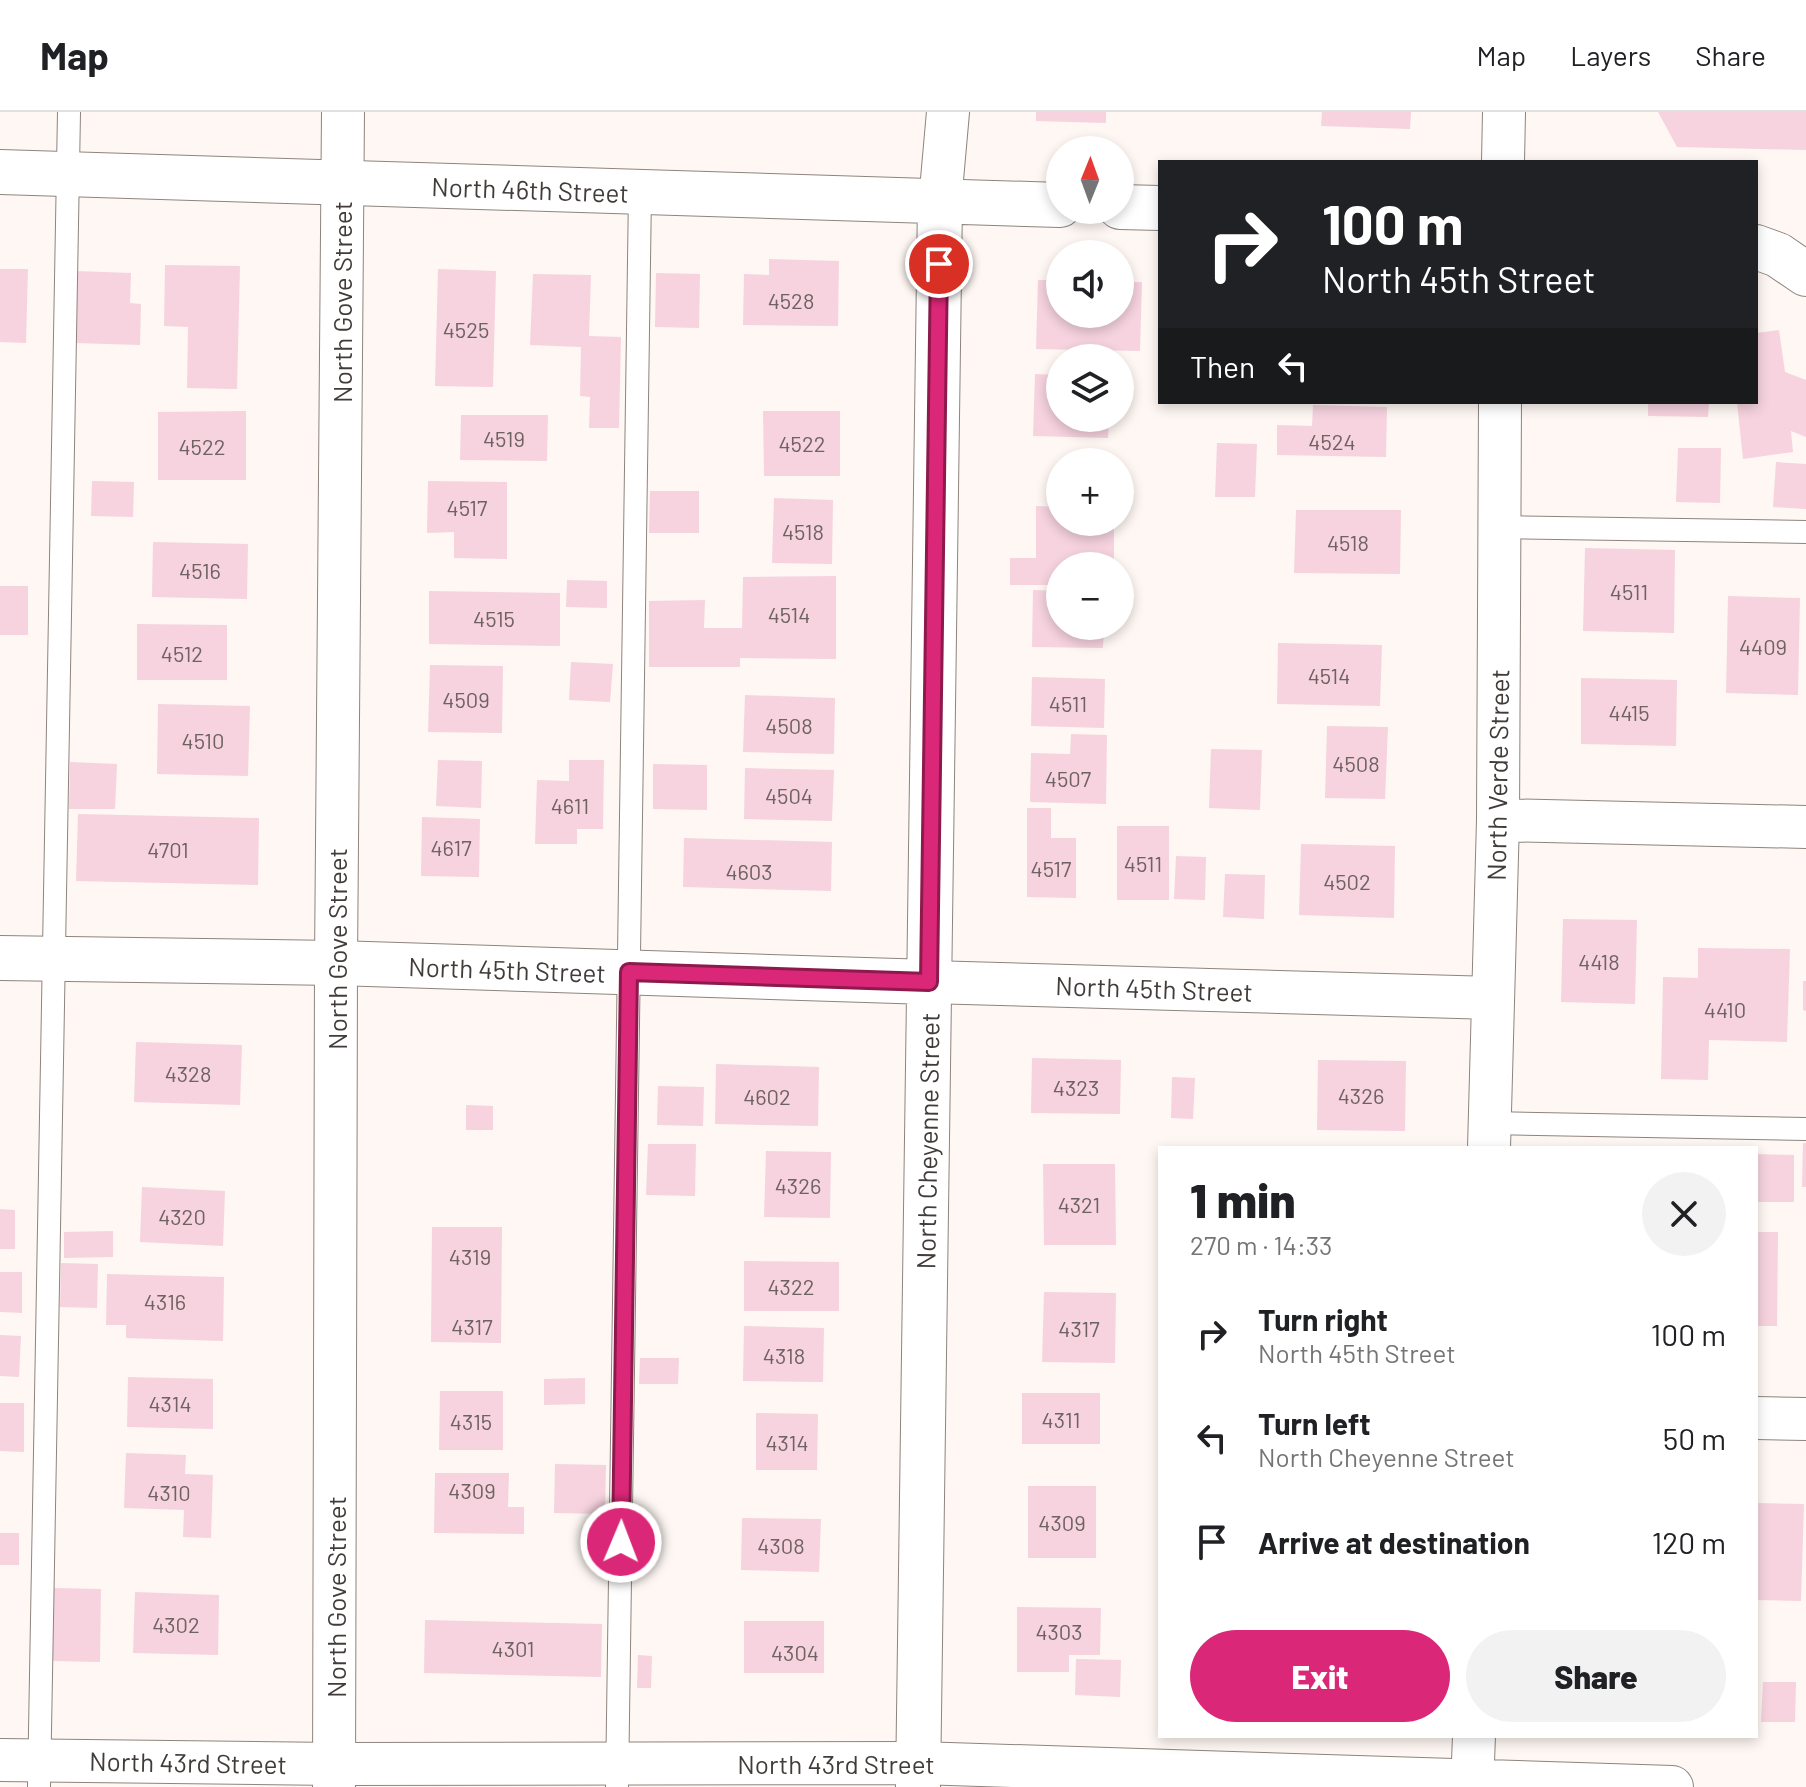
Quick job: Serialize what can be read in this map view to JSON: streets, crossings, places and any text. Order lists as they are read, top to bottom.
{
  "streets": {
    "street": [
      "North 46th Street",
      "North Gove Street",
      "North Verde Street",
      "North 45th Street",
      "North Cheyenne Street",
      "North 43rd Street"
    ]
  },
  "crossings": [
    ["North 46th Street", "North Gove Street"],
    ["North 46th Street", "North Cheyenne Street"],
    ["North Gove Street", "North 45th Street"],
    ["North Gove Street", "North 43rd Street"],
    ["North Verde Street", "North 45th Street"],
    ["North 45th Street", "North Cheyenne Street"],
    ["North Cheyenne Street", "North 43rd Street"]
  ],
  "house_numbers": [
    "4528",
    "4525",
    "4519",
    "4524",
    "4522",
    "4522",
    "4517",
    "4518",
    "4518",
    "4516",
    "4511",
    "4514",
    "4515",
    "4409",
    "4512",
    "4514",
    "4509",
    "4511",
    "4415",
    "4508",
    "4510",
    "4508",
    "4507",
    "4504",
    "4611",
    "4617",
    "4701",
    "4511",
    "4517",
    "4603",
    "4502",
    "4418",
    "4410",
    "4328",
    "4323",
    "4326",
    "4602",
    "4326",
    "4321",
    "4320",
    "4319",
    "4322",
    "4316",
    "4317",
    "4317",
    "4318",
    "4314",
    "4311",
    "4315",
    "4314",
    "4309",
    "4310",
    "4309",
    "4308",
    "4302",
    "4303",
    "4301",
    "4304"
  ],
  "north": "top",
  "page": {
    "header": "Map",
    "nav": ["Map", "Layers", "Share"],
    "map_buttons": ["+", "−"],
    "turn": ["100 m", "North 45th Street"],
    "then": "Then",
    "heading": ["1 min", "270 m · 14:33"],
    "list": [
      {
        "name": "Turn right",
        "note": "North 45th Street",
        "value": "100 m"
      },
      {
        "name": "Turn left",
        "note": "North Cheyenne Street",
        "value": "50 m"
      },
      {
        "name": "Arrive at destination",
        "value": "120 m"
      }
    ],
    "buttons": ["Exit", "Share"]
  }
}
